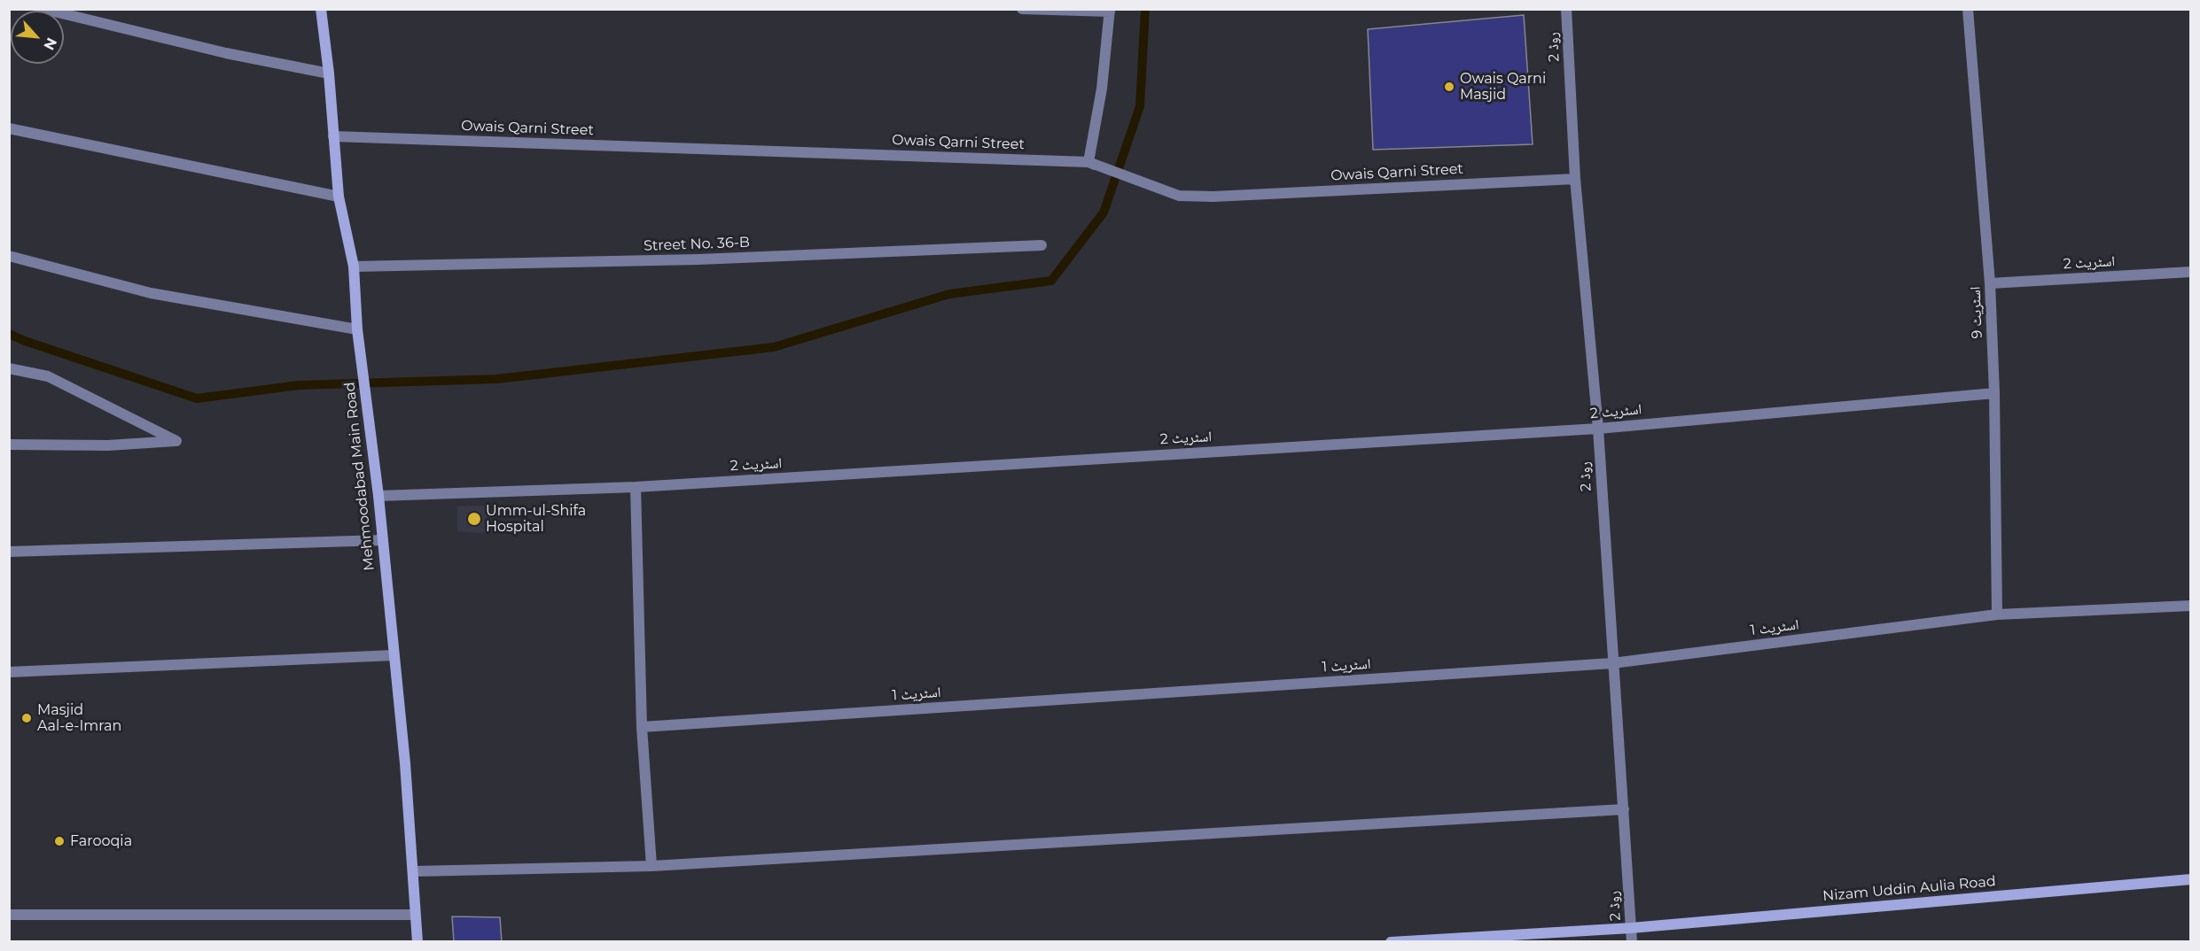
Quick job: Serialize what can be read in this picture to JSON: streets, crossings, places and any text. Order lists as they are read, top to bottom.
{
  "streets": {
    "main road": ["Mehmoodabad Main Road", "Nizam Uddin Aulia Road"],
    "street": [
      "روڈ 2",
      "Owais Qarni Street",
      "Street No. 36-B",
      "اسٹریٹ 2",
      "اسٹریٹ 9",
      "اسٹریٹ 1"
    ]
  },
  "crossings": [
    ["روڈ 2", "Owais Qarni Street"],
    ["روڈ 2", "اسٹریٹ 2"],
    ["روڈ 2", "اسٹریٹ 1"],
    ["روڈ 2", "Nizam Uddin Aulia Road"],
    ["Owais Qarni Street", "Mehmoodabad Main Road"],
    ["Street No. 36-B", "Mehmoodabad Main Road"],
    ["اسٹریٹ 2", "اسٹریٹ 9"],
    ["اسٹریٹ 2", "Mehmoodabad Main Road"],
    ["اسٹریٹ 9", "اسٹریٹ 1"]
  ],
  "places": [
    "Owais Qarni Masjid",
    "Umm-ul-Shifa Hospital",
    "Masjid Aal-e-Imran",
    "Farooqia"
  ],
  "north": "bottom right"
}
